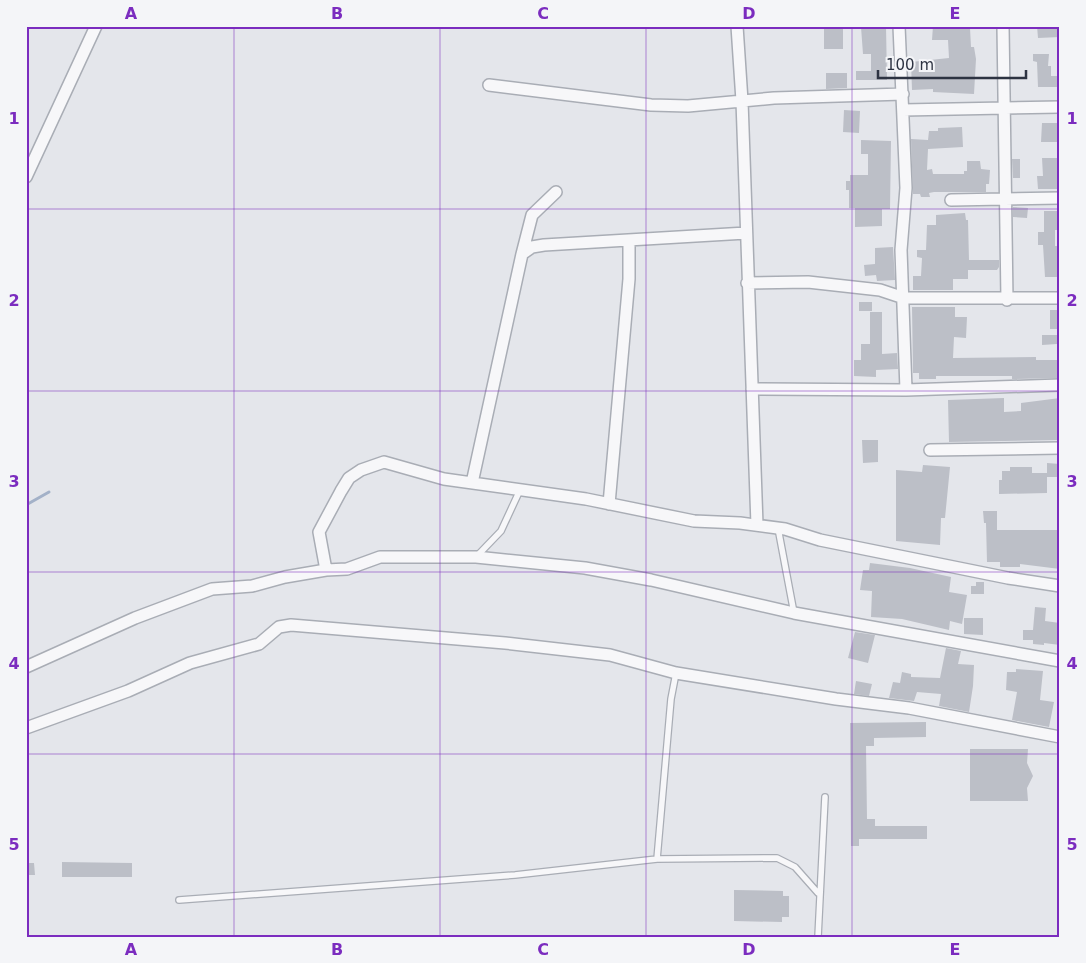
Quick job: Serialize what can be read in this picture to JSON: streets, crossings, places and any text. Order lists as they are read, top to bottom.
{
  "scale_bar": "100 m",
  "grid": {
    "columns": [
      "A",
      "B",
      "C",
      "D",
      "E"
    ],
    "rows": [
      "1",
      "2",
      "3",
      "4",
      "5"
    ]
  }
}
